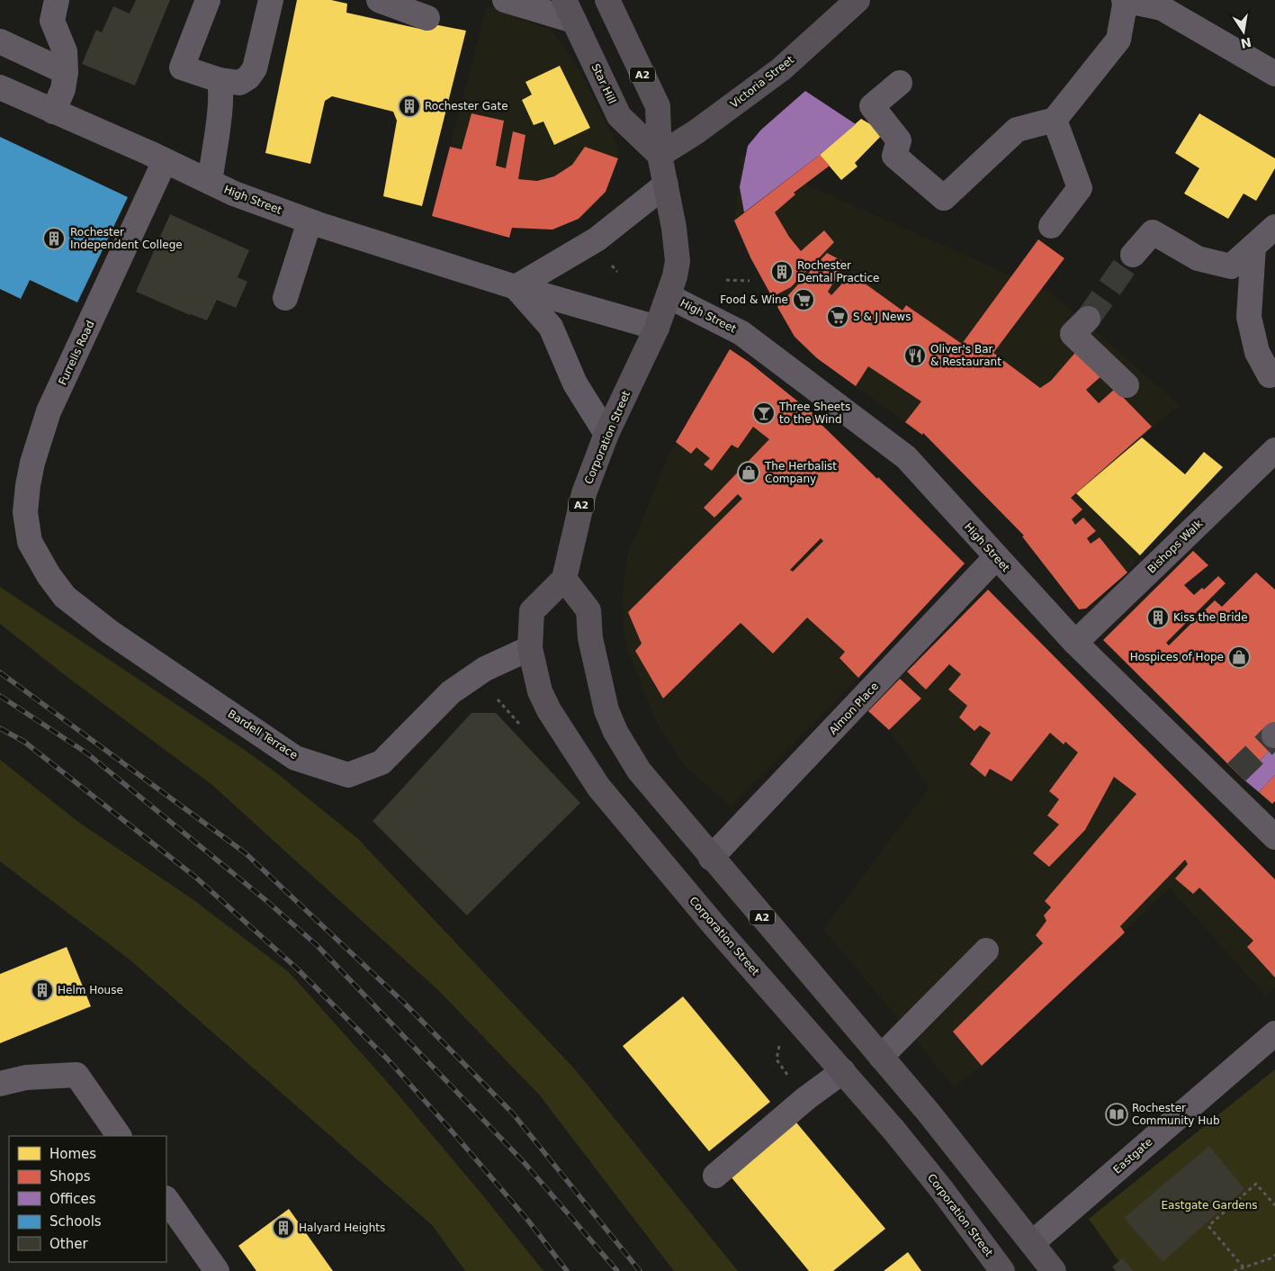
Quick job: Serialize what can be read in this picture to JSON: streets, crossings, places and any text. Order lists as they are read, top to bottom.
{
  "streets": {
    "main road": [
      "A2",
      "Victoria Street",
      "Star Hill",
      "Corporation Street"
    ],
    "street": [
      "High Street",
      "Furrells Road",
      "Bishops Walk",
      "Almon Place",
      "Bardell Terrace",
      "Eastgate"
    ]
  },
  "crossings": [
    ["A2", "Victoria Street"],
    ["A2", "Star Hill"],
    ["A2", "High Street"],
    ["A2", "Corporation Street"],
    ["A2", "Almon Place"],
    ["A2", "Eastgate"],
    ["Victoria Street", "Star Hill"],
    ["High Street", "Furrells Road"],
    ["High Street", "Corporation Street"],
    ["High Street", "Bishops Walk"],
    ["High Street", "Almon Place"],
    ["Furrells Road", "Bardell Terrace"],
    ["Corporation Street", "Bardell Terrace"]
  ],
  "parks": ["Eastgate Gardens"],
  "places": {
    "building": [
      "Rochester Gate",
      "Rochester Independent College",
      "Rochester Dental Practice",
      "Kiss the Bride",
      "Helm House",
      "Halyard Heights"
    ],
    "supermarket": ["Food & Wine", "S & J News"],
    "restaurant": ["Oliver's Bar & Restaurant"],
    "bar": ["Three Sheets to the Wind"],
    "shop": ["The Herbalist Company", "Hospices of Hope"],
    "library": ["Rochester Community Hub"]
  },
  "legend": [
    "Homes",
    "Shops",
    "Offices",
    "Schools",
    "Other"
  ],
  "north": "bottom"
}
